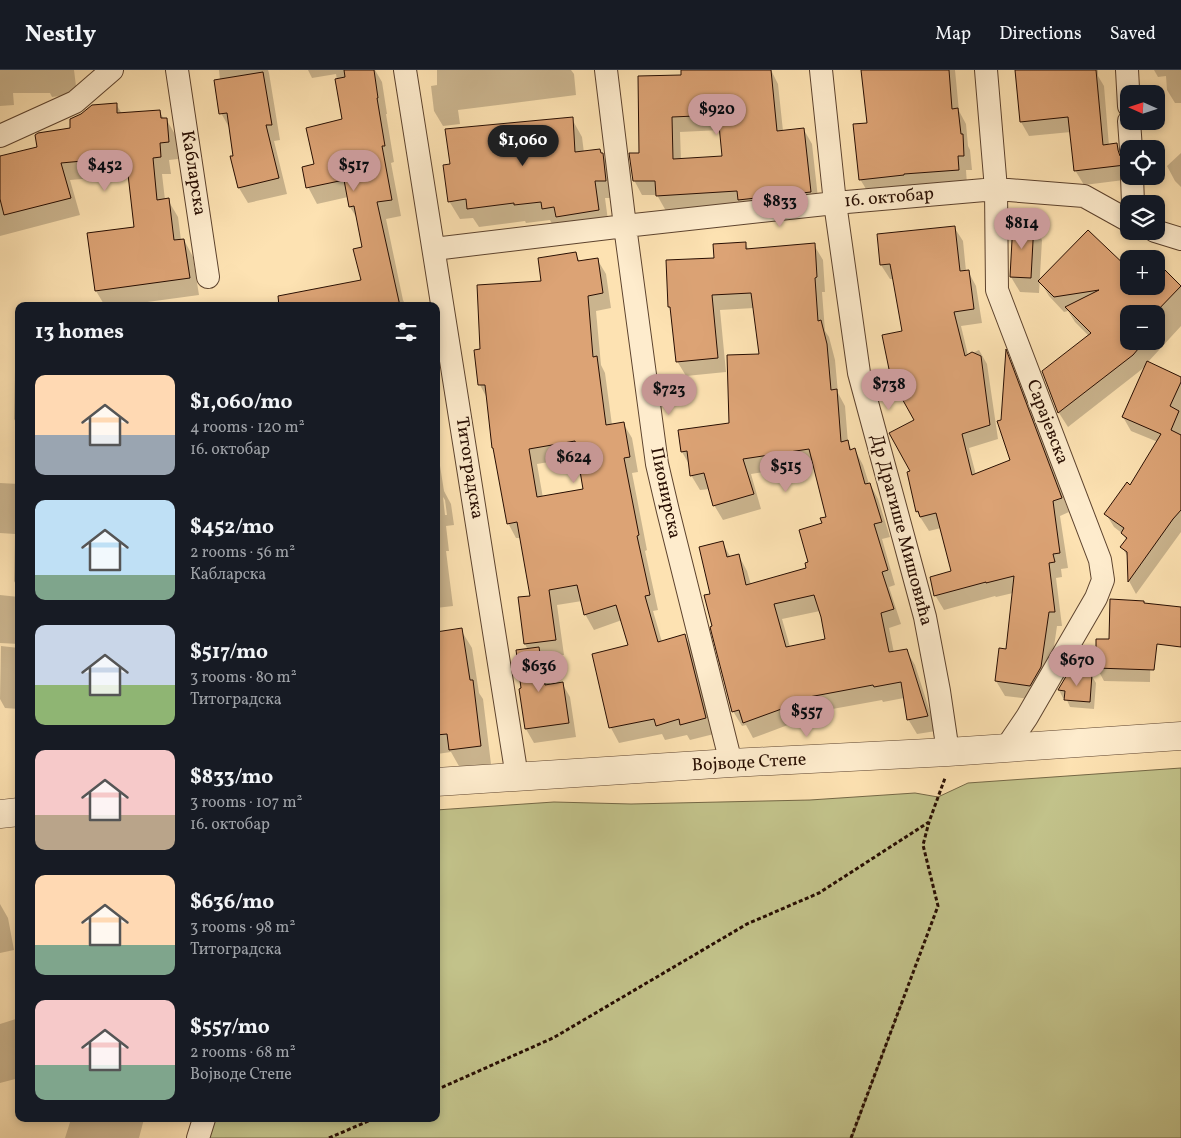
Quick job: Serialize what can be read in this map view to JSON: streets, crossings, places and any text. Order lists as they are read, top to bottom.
{
  "streets": {
    "street": [
      "Кабларска",
      "16. октобар",
      "Сарајевска",
      "Титоградска",
      "Пионирска",
      "Др Драгише Мишовића",
      "Војводе Степе"
    ]
  },
  "crossings": [
    ["16. октобар", "Сарајевска"],
    ["16. октобар", "Титоградска"],
    ["16. октобар", "Пионирска"],
    ["16. октобар", "Др Драгише Мишовића"],
    ["Сарајевска", "Војводе Степе"],
    ["Титоградска", "Војводе Степе"],
    ["Пионирска", "Војводе Степе"],
    ["Др Драгише Мишовића", "Војводе Степе"]
  ],
  "north": "left",
  "page": {
    "header": "Nestly",
    "nav": ["Map", "Directions", "Saved"],
    "map_buttons": ["+", "−"],
    "price": [
      "$920",
      "$1,060",
      "$452",
      "$517",
      "$833",
      "$814",
      "$738",
      "$723",
      "$624",
      "$515",
      "$670",
      "$636",
      "$557"
    ],
    "heading": "13 homes",
    "list": [
      {
        "name": "$1,060/mo",
        "note": "4 rooms · 120 m² · 16. октобар"
      },
      {
        "name": "$452/mo",
        "note": "2 rooms · 56 m² · Кабларска"
      },
      {
        "name": "$517/mo",
        "note": "3 rooms · 80 m² · Титоградска"
      },
      {
        "name": "$833/mo",
        "note": "3 rooms · 107 m² · 16. октобар"
      },
      {
        "name": "$636/mo",
        "note": "3 rooms · 98 m² · Титоградска"
      },
      {
        "name": "$557/mo",
        "note": "2 rooms · 68 m² · Војводе Степе"
      }
    ]
  }
}
